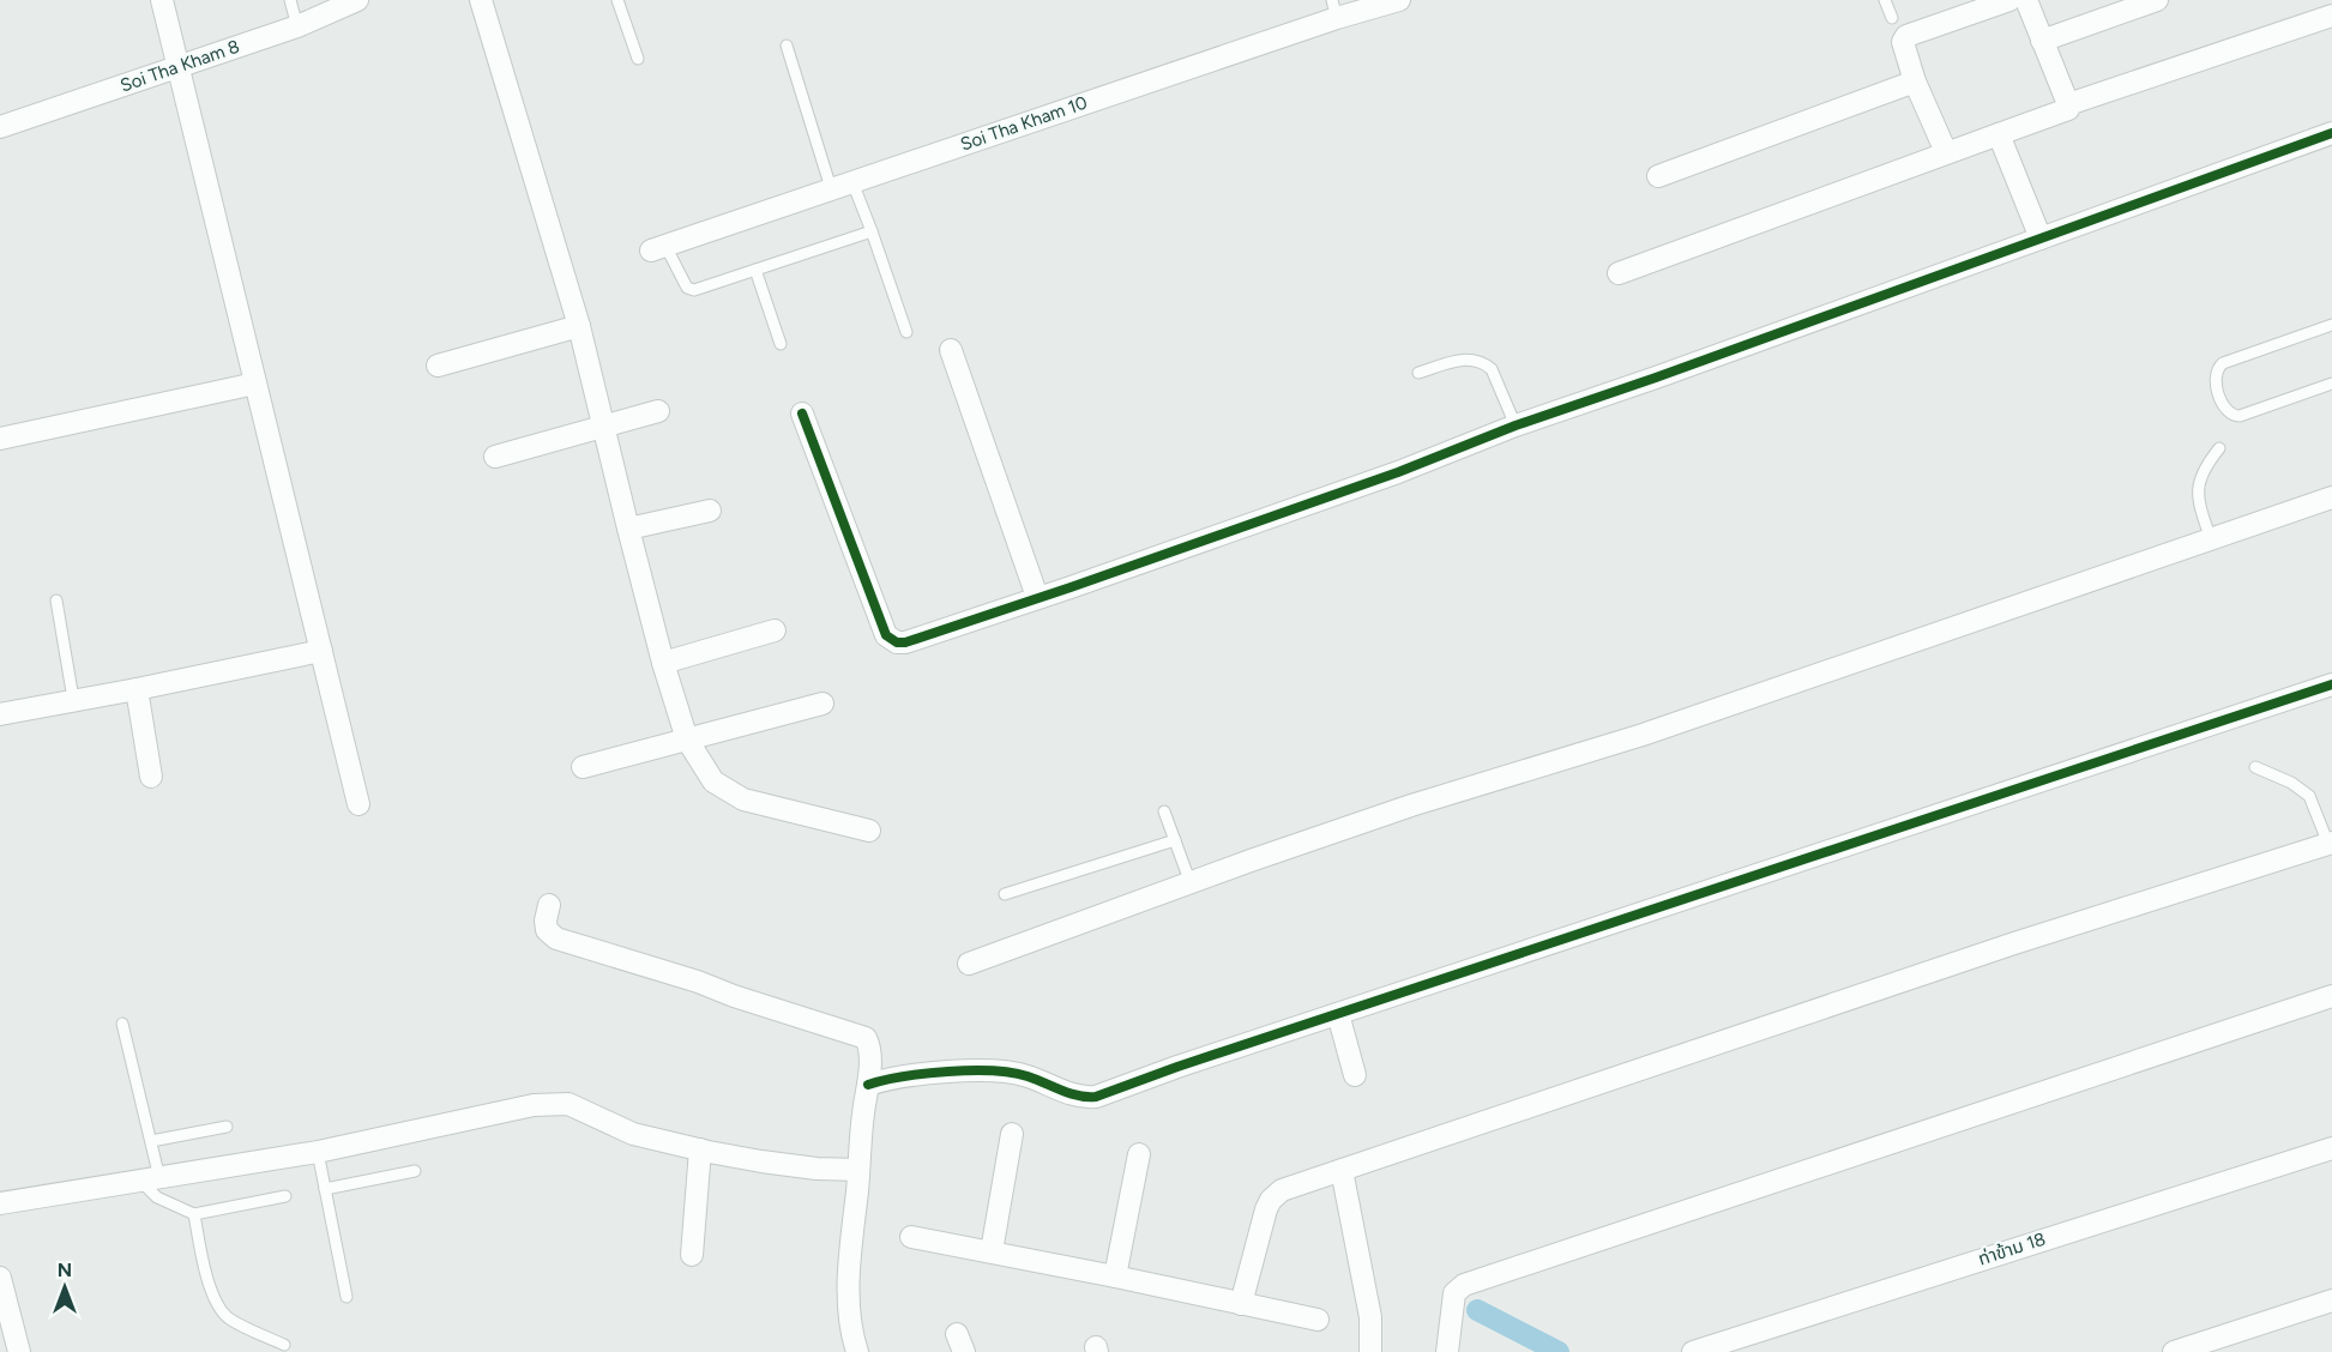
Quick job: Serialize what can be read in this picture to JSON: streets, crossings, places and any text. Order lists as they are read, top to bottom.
{
  "streets": {
    "street": ["Soi Tha Kham 8", "Soi Tha Kham 10", "ท่าข้าม 18"]
  },
  "north": "top"
}
